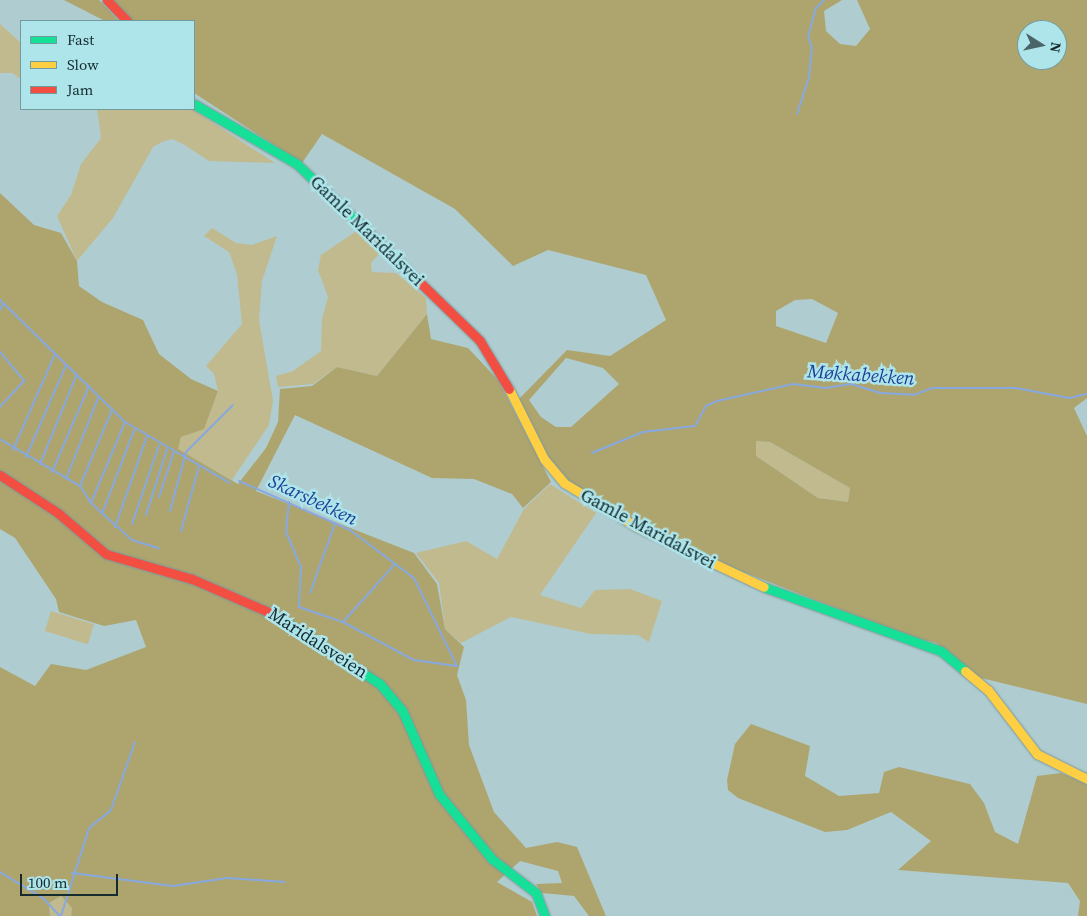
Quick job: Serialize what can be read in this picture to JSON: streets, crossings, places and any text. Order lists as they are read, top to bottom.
{
  "streets": {
    "street": ["Gamle Maridalsvei", "Maridalsveien"]
  },
  "water": ["Møkkabekken", "Skarsbekken"],
  "legend": ["Fast", "Slow", "Jam"],
  "scale_bar": "100 m",
  "north": "right"
}
